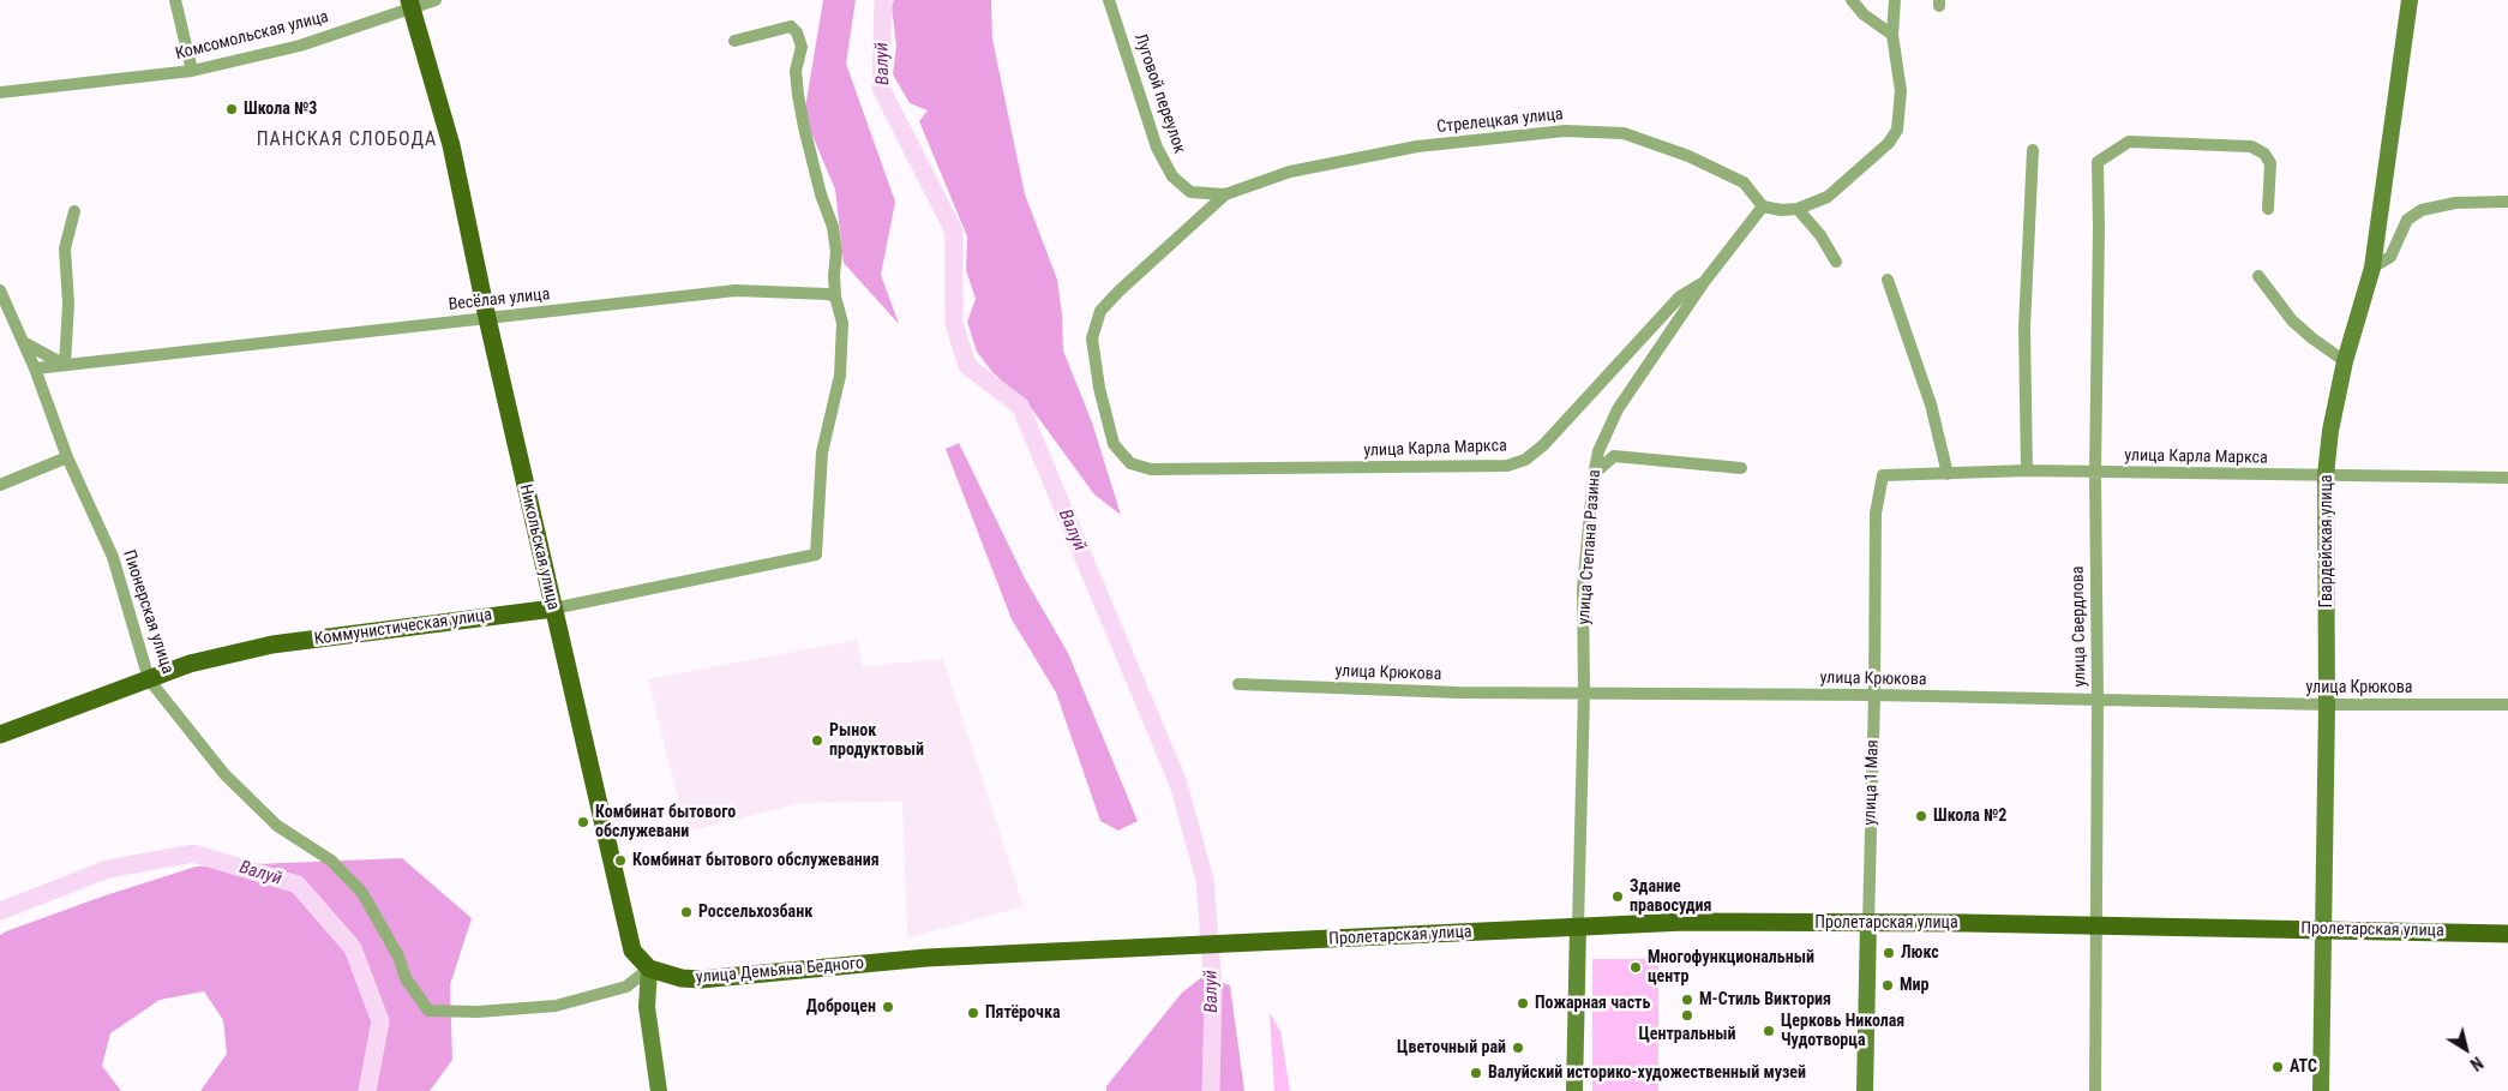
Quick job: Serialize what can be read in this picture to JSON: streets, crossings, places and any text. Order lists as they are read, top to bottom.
{
  "streets": {
    "main road": [
      "Никольская улица",
      "Коммунистическая улица",
      "Пролетарская улица",
      "улица Демьяна Бедного"
    ],
    "street": [
      "Комсомольская улица",
      "Луговой переулок",
      "Стрелецкая улица",
      "Весёлая улица",
      "улица Карла Маркса",
      "Гвардейская улица",
      "улица Степана Разина",
      "Пионерская улица",
      "улица Свердлова",
      "улица Крюкова",
      "улица 1 Мая"
    ]
  },
  "crossings": [
    ["Комсомольская улица", "Никольская улица"],
    ["Луговой переулок", "Стрелецкая улица"],
    ["Луговой переулок", "улица Карла Маркса"],
    ["Стрелецкая улица", "улица Карла Маркса"],
    ["Стрелецкая улица", "улица Степана Разина"],
    ["Весёлая улица", "Никольская улица"],
    ["Весёлая улица", "Коммунистическая улица"],
    ["улица Карла Маркса", "Гвардейская улица"],
    ["улица Карла Маркса", "улица Степана Разина"],
    ["улица Карла Маркса", "улица Свердлова"],
    ["улица Карла Маркса", "улица 1 Мая"],
    ["Гвардейская улица", "улица Крюкова"],
    ["Гвардейская улица", "Пролетарская улица"],
    ["Никольская улица", "Пионерская улица"],
    ["Никольская улица", "Коммунистическая улица"],
    ["Никольская улица", "улица Демьяна Бедного"],
    ["улица Степана Разина", "улица Крюкова"],
    ["улица Степана Разина", "Пролетарская улица"],
    ["Пионерская улица", "Коммунистическая улица"],
    ["Пионерская улица", "улица Демьяна Бедного"],
    ["улица Свердлова", "улица Крюкова"],
    ["улица Свердлова", "Пролетарская улица"],
    ["улица Крюкова", "улица 1 Мая"],
    ["улица 1 Мая", "Пролетарская улица"],
    ["Пролетарская улица", "улица Демьяна Бедного"]
  ],
  "districts": ["ПАНСКАЯ СЛОБОДА"],
  "water": ["Валуй"],
  "places": [
    "Школа №3",
    "Рынок продуктовый",
    "Школа №2",
    "Комбинат бытового обслужевани",
    "Комбинат бытового обслужевания",
    "Здание правосудия",
    "Россельхозбанк",
    "Люкс",
    "Многофункциональный центр",
    "Мир",
    "М-Стиль Виктория",
    "Пожарная часть",
    "Доброцен",
    "Пятёрочка",
    "Центральный",
    "Церковь Николая Чудотворца",
    "Цветочный рай",
    "АТС",
    "Валуйский историко-художественный музей"
  ],
  "north": "bottom right"
}
